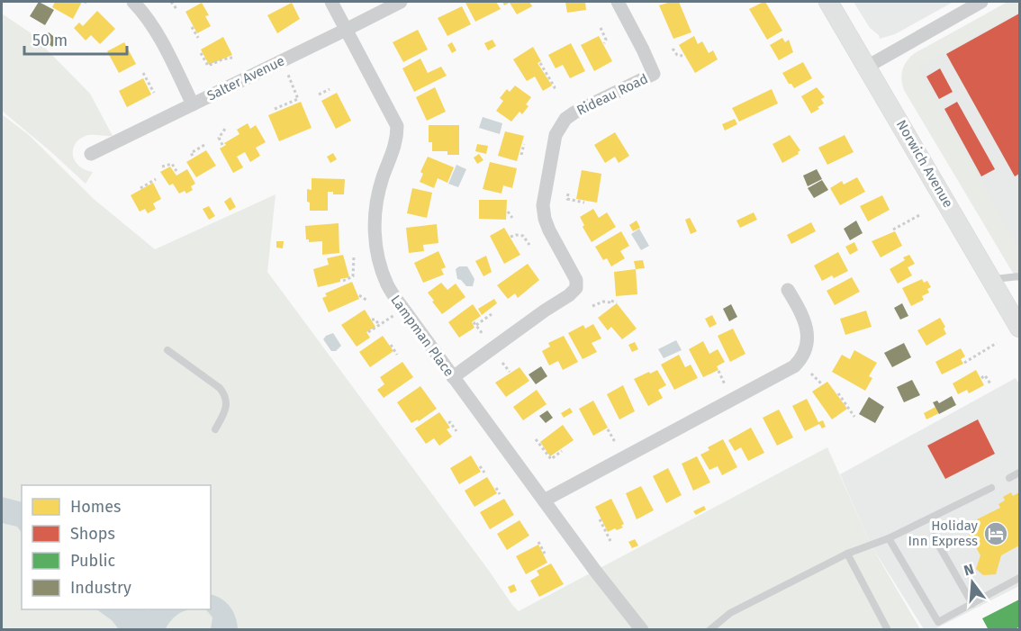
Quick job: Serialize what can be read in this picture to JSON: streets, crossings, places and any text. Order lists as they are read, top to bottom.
{
  "streets": {
    "main road": ["Norwich Avenue"],
    "street": ["Salter Avenue", "Rideau Road", "Lampman Place"]
  },
  "crossings": [
    ["Salter Avenue", "Lampman Place"],
    ["Rideau Road", "Lampman Place"]
  ],
  "places": {
    "hotel": ["Holiday Inn Express"]
  },
  "legend": [
    "Homes",
    "Shops",
    "Public",
    "Industry"
  ],
  "scale_bar": "50 m",
  "north": "top"
}
